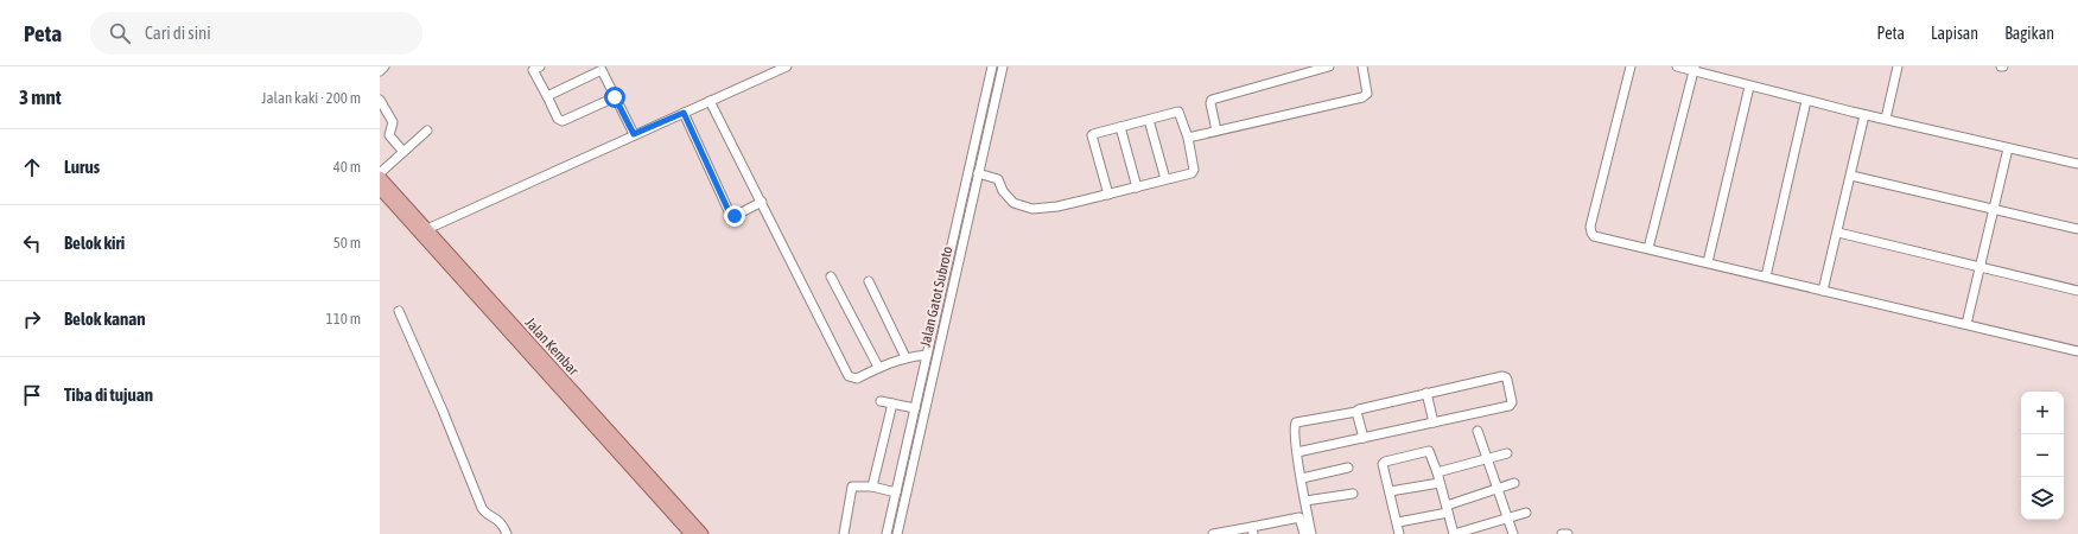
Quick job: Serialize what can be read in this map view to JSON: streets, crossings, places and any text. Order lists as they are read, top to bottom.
{
  "streets": {
    "main road": ["Jalan Kembar"],
    "street": ["Jalan Gatot Subroto"]
  },
  "page": {
    "header": "Peta",
    "search": "Cari di sini",
    "nav": ["Peta", "Lapisan", "Bagikan"],
    "heading": ["3 mnt", "Jalan kaki · 200 m"],
    "list": [
      ["Lurus", "40 m"],
      ["Belok kiri", "50 m"],
      ["Belok kanan", "110 m"],
      "Tiba di tujuan"
    ],
    "map_buttons": ["+", "−"]
  }
}
